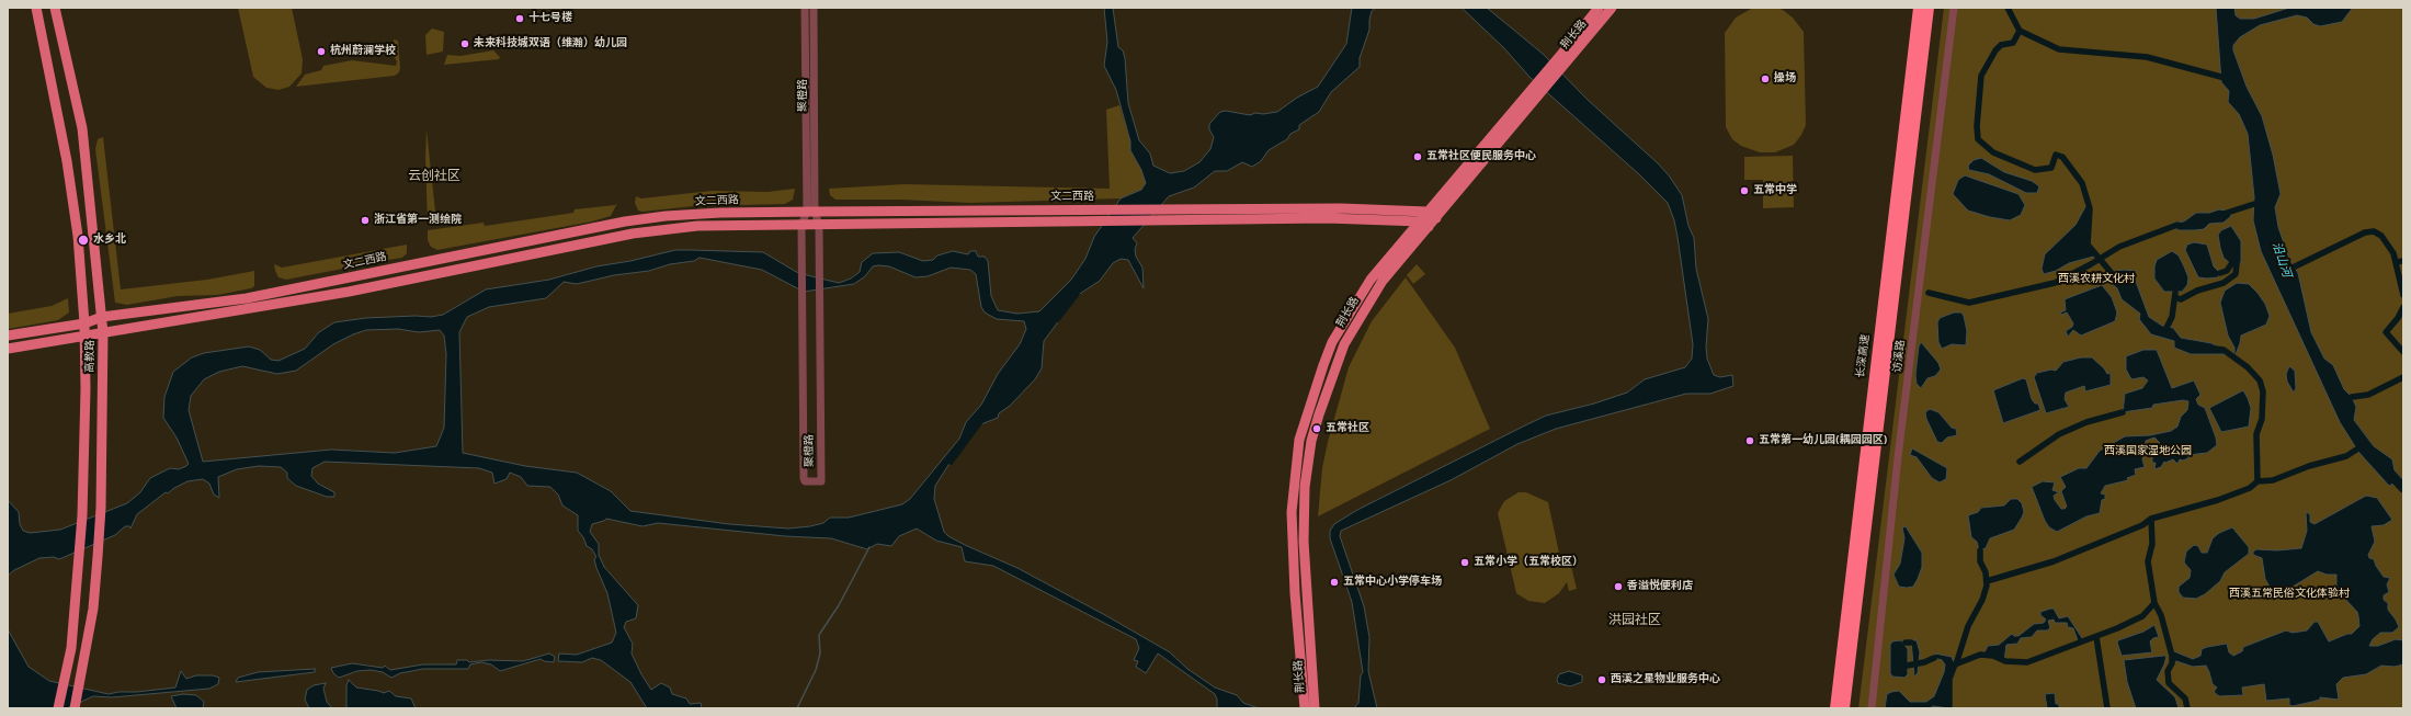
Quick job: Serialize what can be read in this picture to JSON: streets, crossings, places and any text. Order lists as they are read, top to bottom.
{
  "streets": {
    "highway": ["长深高速"],
    "main road": ["荆长路", "文二西路", "高教路"],
    "street": ["聚橙路", "访溪路"]
  },
  "crossings": [
    ["荆长路", "文二西路"],
    ["聚橙路", "文二西路"],
    ["文二西路", "高教路"]
  ],
  "districts": ["云创社区", "洪园社区"],
  "water": ["沿山河"],
  "parks": ["西溪农耕文化村", "西溪国家湿地公园", "西溪五常民俗文化体验村"],
  "places": [
    "十七号楼",
    "未来科技城双语（维瀚）幼儿园",
    "杭州蔚澜学校",
    "操场",
    "五常社区便民服务中心",
    "五常中学",
    "浙江省第一测绘院",
    "水乡北",
    "五常社区",
    "五常第一幼儿园(耦园园区)",
    "五常小学（五常校区）",
    "五常中心小学停车场",
    "香溢悦便利店",
    "西溪之星物业服务中心"
  ]
}
